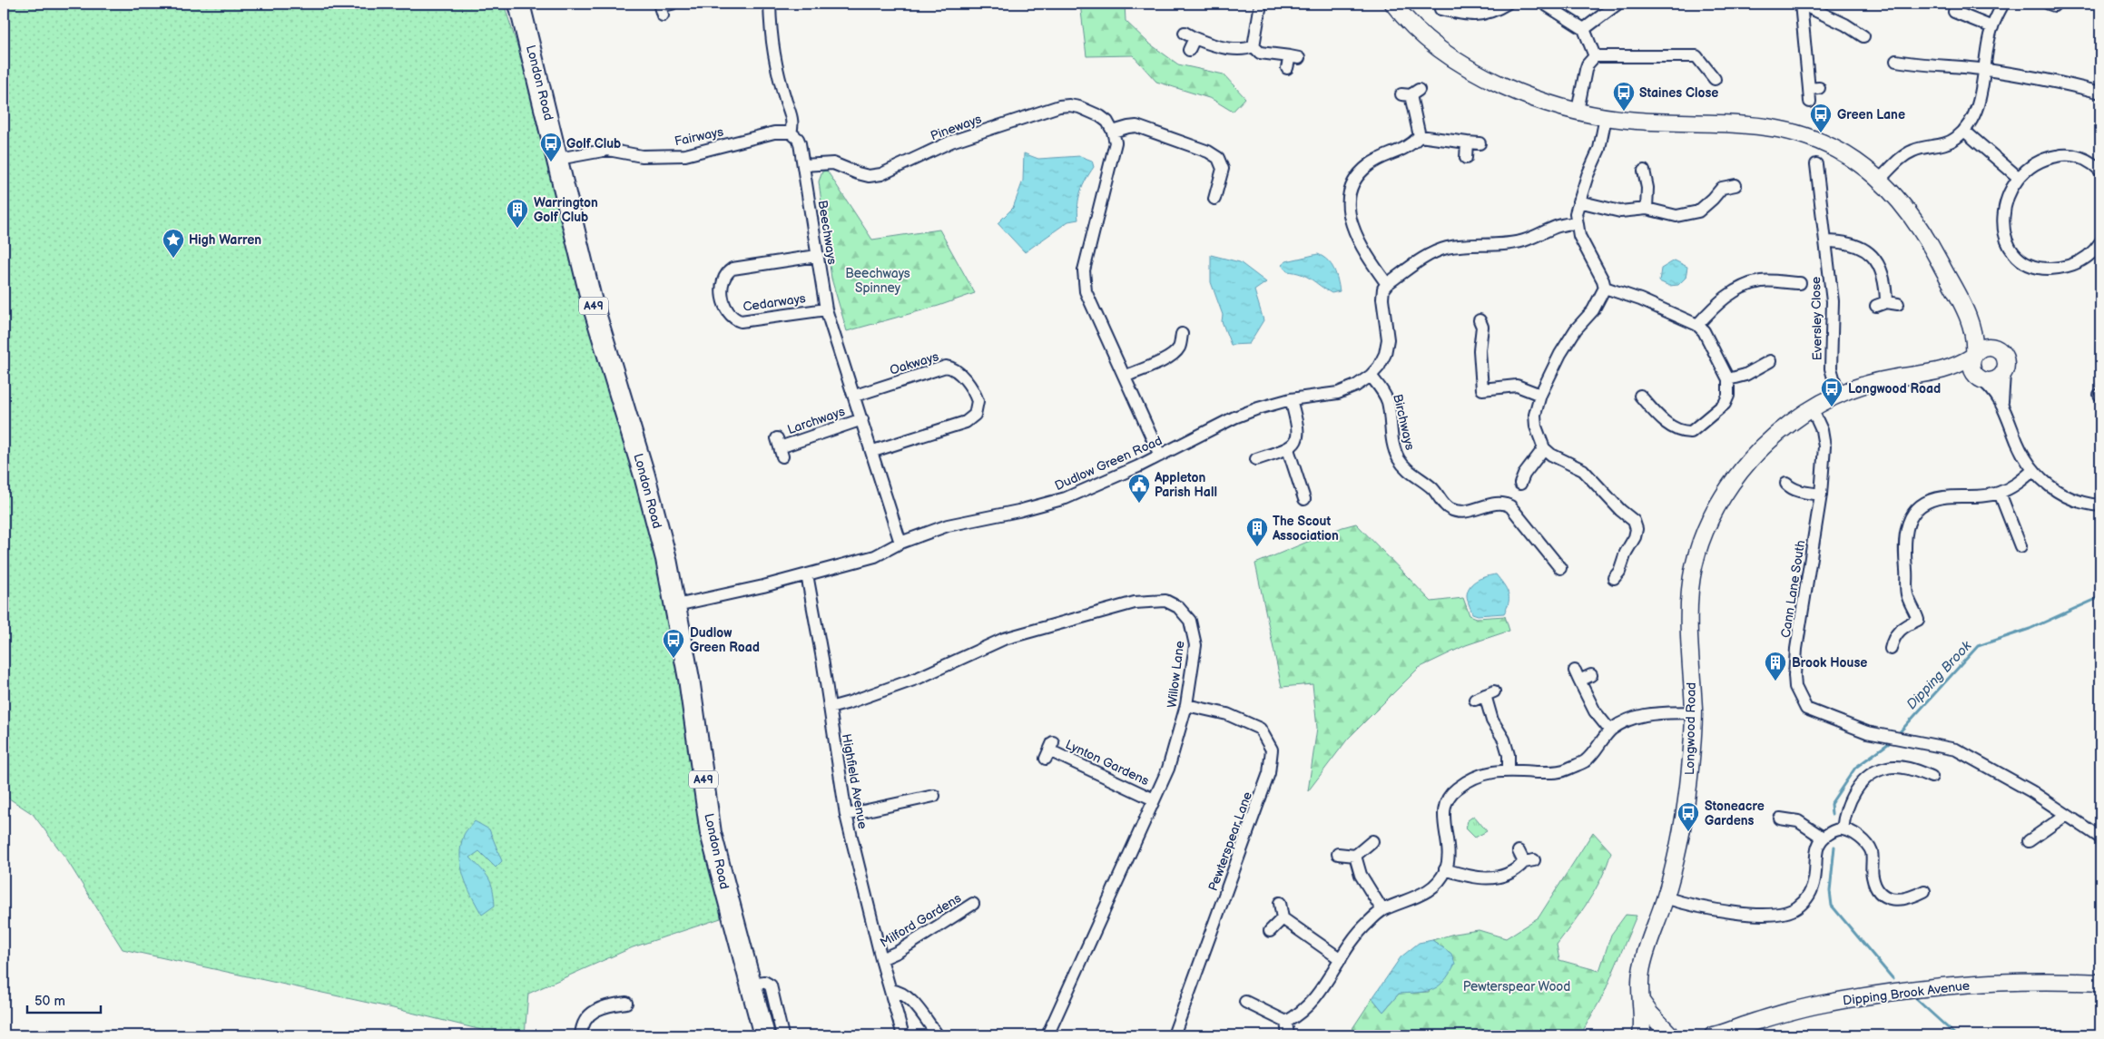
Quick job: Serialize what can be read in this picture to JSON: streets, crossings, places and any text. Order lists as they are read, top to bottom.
{
  "streets": {
    "highway": ["London Road", "A49"],
    "street": [
      "Pineways",
      "Fairways",
      "Beechways",
      "Cedarways",
      "Eversley Close",
      "Oakways",
      "Larchways",
      "Birchways",
      "Dudlow Green Road",
      "Cann Lane South",
      "Willow Lane",
      "Longwood Road",
      "Lynton Gardens",
      "Highfield Avenue",
      "Pewterspear Lane",
      "Milford Gardens",
      "Dipping Brook Avenue"
    ]
  },
  "crossings": [
    ["London Road", "Fairways"],
    ["London Road", "Dudlow Green Road"],
    ["Pineways", "Beechways"],
    ["Fairways", "Beechways"],
    ["Beechways", "Cedarways"],
    ["Beechways", "Oakways"],
    ["Beechways", "Larchways"],
    ["Beechways", "Dudlow Green Road"],
    ["Eversley Close", "Longwood Road"],
    ["Birchways", "Dudlow Green Road"],
    ["Dudlow Green Road", "Highfield Avenue"],
    ["Cann Lane South", "Longwood Road"],
    ["Willow Lane", "Lynton Gardens"],
    ["Willow Lane", "Highfield Avenue"],
    ["Willow Lane", "Pewterspear Lane"],
    ["Highfield Avenue", "Milford Gardens"]
  ],
  "water": ["Dipping Brook"],
  "parks": ["Beechways Spinney", "Pewterspear Wood"],
  "places": {
    "bus stop": [
      "Staines Close",
      "Green Lane",
      "Golf Club",
      "Longwood Road",
      "Dudlow Green Road",
      "Stoneacre Gardens"
    ],
    "building": ["Warrington Golf Club", "The Scout Association", "Brook House"],
    "place": ["High Warren"],
    "public building": ["Appleton Parish Hall"]
  },
  "scale_bar": "50 m"
}
